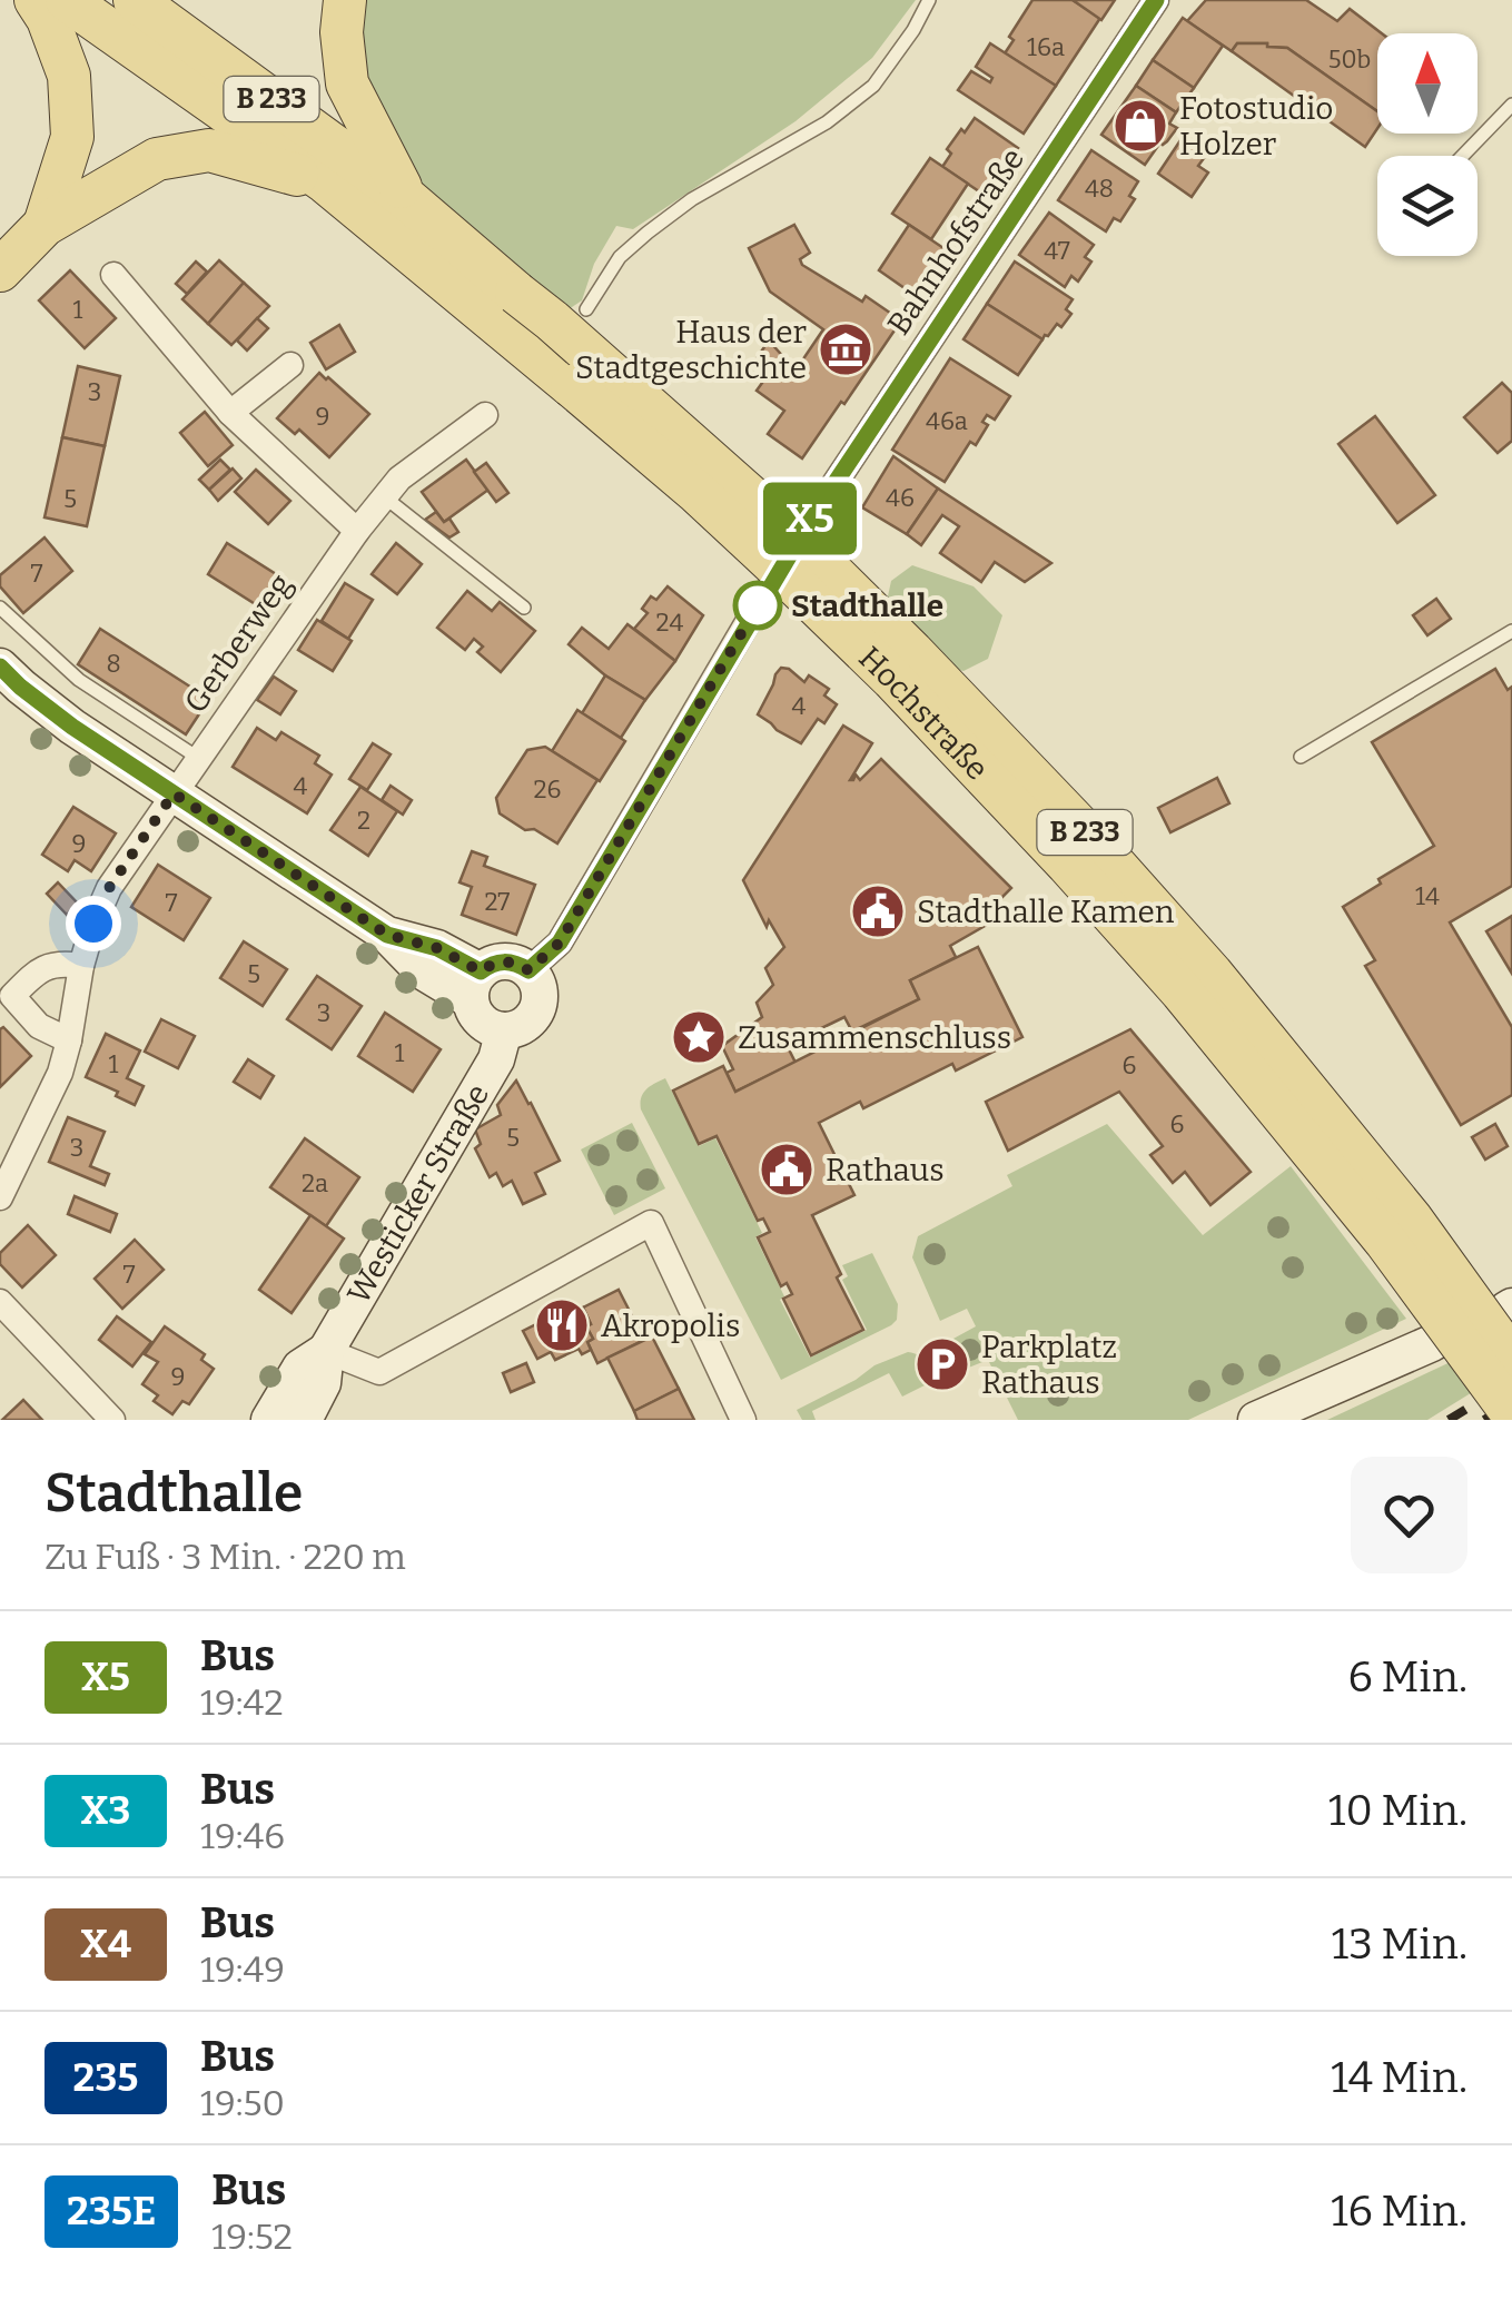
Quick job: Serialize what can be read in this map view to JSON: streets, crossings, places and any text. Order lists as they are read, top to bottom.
{
  "streets": {
    "main road": ["B 233", "Hochstraße"],
    "street": ["Bahnhofstraße", "Gerberweg", "Westicker Straße"]
  },
  "places": {
    "shop": ["Fotostudio Holzer"],
    "museum": ["Haus der Stadtgeschichte"],
    "other": ["Stadthalle"],
    "public building": ["Stadthalle Kamen", "Rathaus"],
    "place": ["Zusammenschluss"],
    "restaurant": ["Akropolis"],
    "parking": ["Parkplatz Rathaus"]
  },
  "lines": ["bus line X5"],
  "house_numbers": [
    "16a",
    "50b",
    "48",
    "47",
    "1",
    "3",
    "9",
    "46a",
    "46",
    "5",
    "7",
    "24",
    "8",
    "4",
    "4",
    "26",
    "2",
    "9",
    "14",
    "27",
    "7",
    "5",
    "3",
    "1",
    "1",
    "6",
    "6",
    "5",
    "3",
    "2a",
    "7",
    "9"
  ],
  "north": "top",
  "page": {
    "on_map": "X5",
    "heading": ["Stadthalle", "Zu Fuß · 3 Min. · 220 m"],
    "list": [
      {
        "mark": "X5",
        "name": "Bus",
        "note": "19:42",
        "value": "6 Min."
      },
      {
        "mark": "X3",
        "name": "Bus",
        "note": "19:46",
        "value": "10 Min."
      },
      {
        "mark": "X4",
        "name": "Bus",
        "note": "19:49",
        "value": "13 Min."
      },
      {
        "mark": "235",
        "name": "Bus",
        "note": "19:50",
        "value": "14 Min."
      },
      {
        "mark": "235E",
        "name": "Bus",
        "note": "19:52",
        "value": "16 Min."
      }
    ]
  }
}
